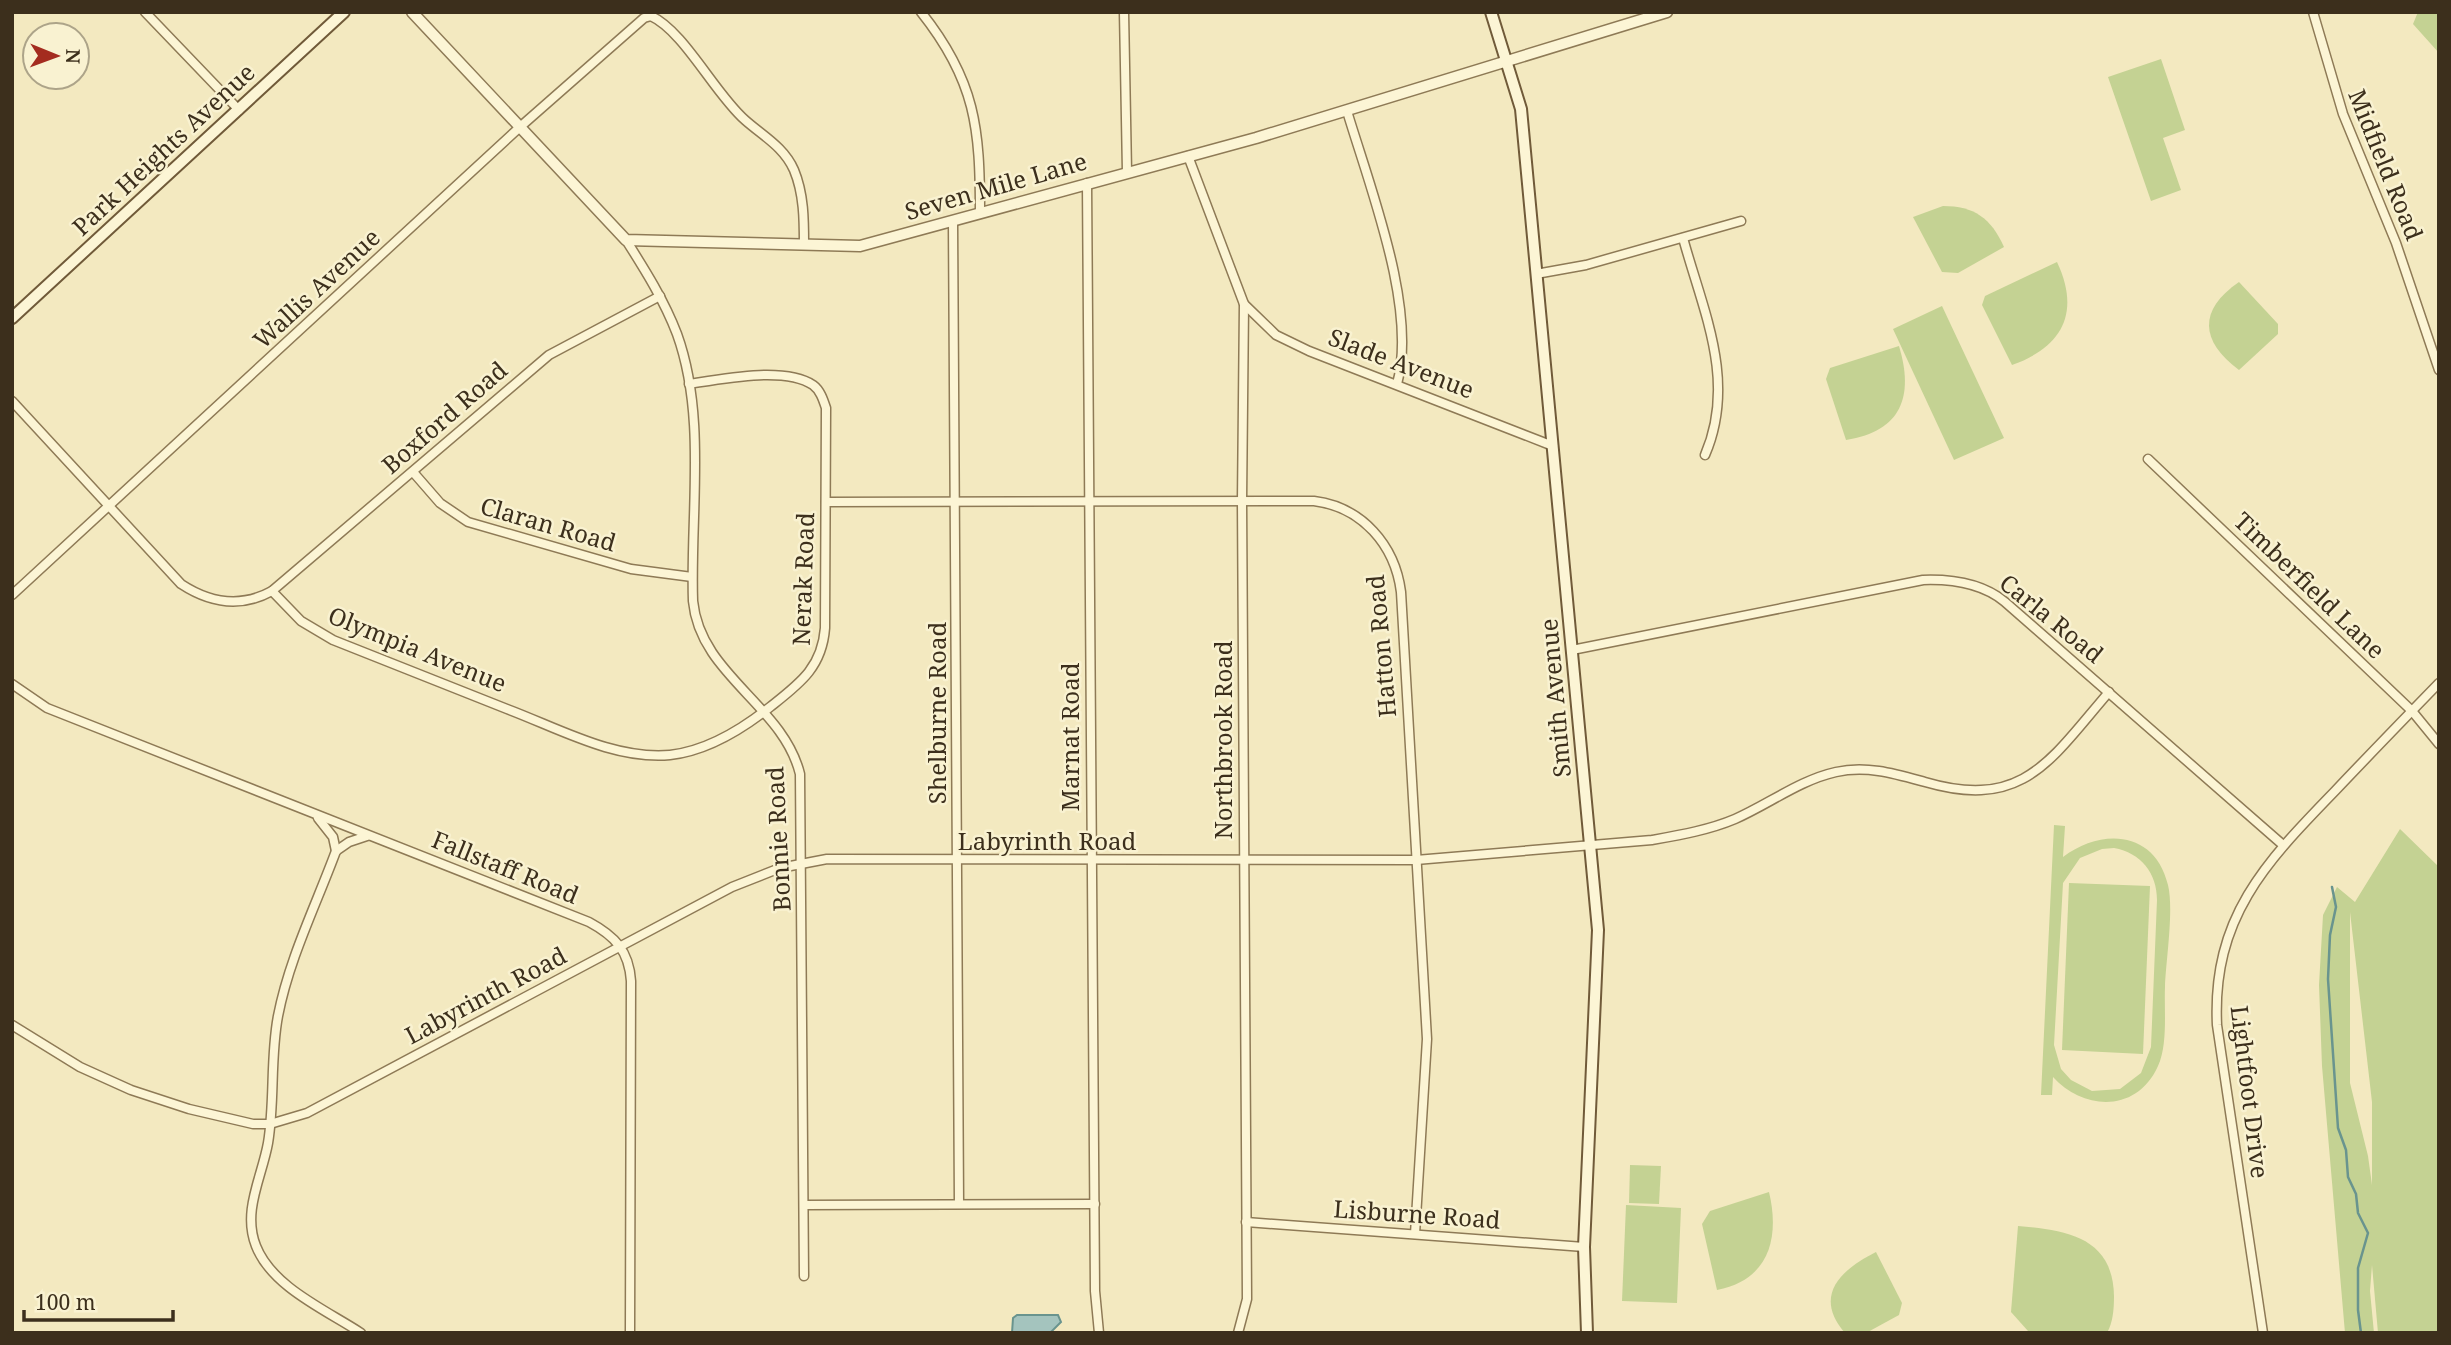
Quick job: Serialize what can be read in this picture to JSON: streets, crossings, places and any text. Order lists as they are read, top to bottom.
{
  "streets": {
    "main road": ["Park Heights Avenue", "Smith Avenue"],
    "street": [
      "Midfield Road",
      "Seven Mile Lane",
      "Wallis Avenue",
      "Slade Avenue",
      "Boxford Road",
      "Claran Road",
      "Nerak Road",
      "Timberfield Lane",
      "Carla Road",
      "Hatton Road",
      "Olympia Avenue",
      "Shelburne Road",
      "Marnat Road",
      "Northbrook Road",
      "Bonnie Road",
      "Labyrinth Road",
      "Fallstaff Road",
      "Lightfoot Drive",
      "Lisburne Road"
    ]
  },
  "crossings": [
    ["Seven Mile Lane", "Wallis Avenue"],
    ["Seven Mile Lane", "Smith Avenue"],
    ["Seven Mile Lane", "Shelburne Road"],
    ["Seven Mile Lane", "Marnat Road"],
    ["Seven Mile Lane", "Northbrook Road"],
    ["Seven Mile Lane", "Bonnie Road"],
    ["Slade Avenue", "Smith Avenue"],
    ["Slade Avenue", "Northbrook Road"],
    ["Boxford Road", "Claran Road"],
    ["Boxford Road", "Olympia Avenue"],
    ["Boxford Road", "Bonnie Road"],
    ["Claran Road", "Bonnie Road"],
    ["Nerak Road", "Hatton Road"],
    ["Nerak Road", "Olympia Avenue"],
    ["Nerak Road", "Bonnie Road"],
    ["Timberfield Lane", "Lightfoot Drive"],
    ["Carla Road", "Smith Avenue"],
    ["Carla Road", "Labyrinth Road"],
    ["Carla Road", "Lightfoot Drive"],
    ["Hatton Road", "Shelburne Road"],
    ["Hatton Road", "Marnat Road"],
    ["Hatton Road", "Northbrook Road"],
    ["Hatton Road", "Labyrinth Road"],
    ["Hatton Road", "Lisburne Road"],
    ["Olympia Avenue", "Bonnie Road"],
    ["Smith Avenue", "Labyrinth Road"],
    ["Smith Avenue", "Lisburne Road"],
    ["Shelburne Road", "Labyrinth Road"],
    ["Marnat Road", "Labyrinth Road"],
    ["Northbrook Road", "Labyrinth Road"],
    ["Northbrook Road", "Lisburne Road"],
    ["Bonnie Road", "Labyrinth Road"],
    ["Labyrinth Road", "Fallstaff Road"]
  ],
  "scale_bar": "100 m",
  "north": "right"
}
